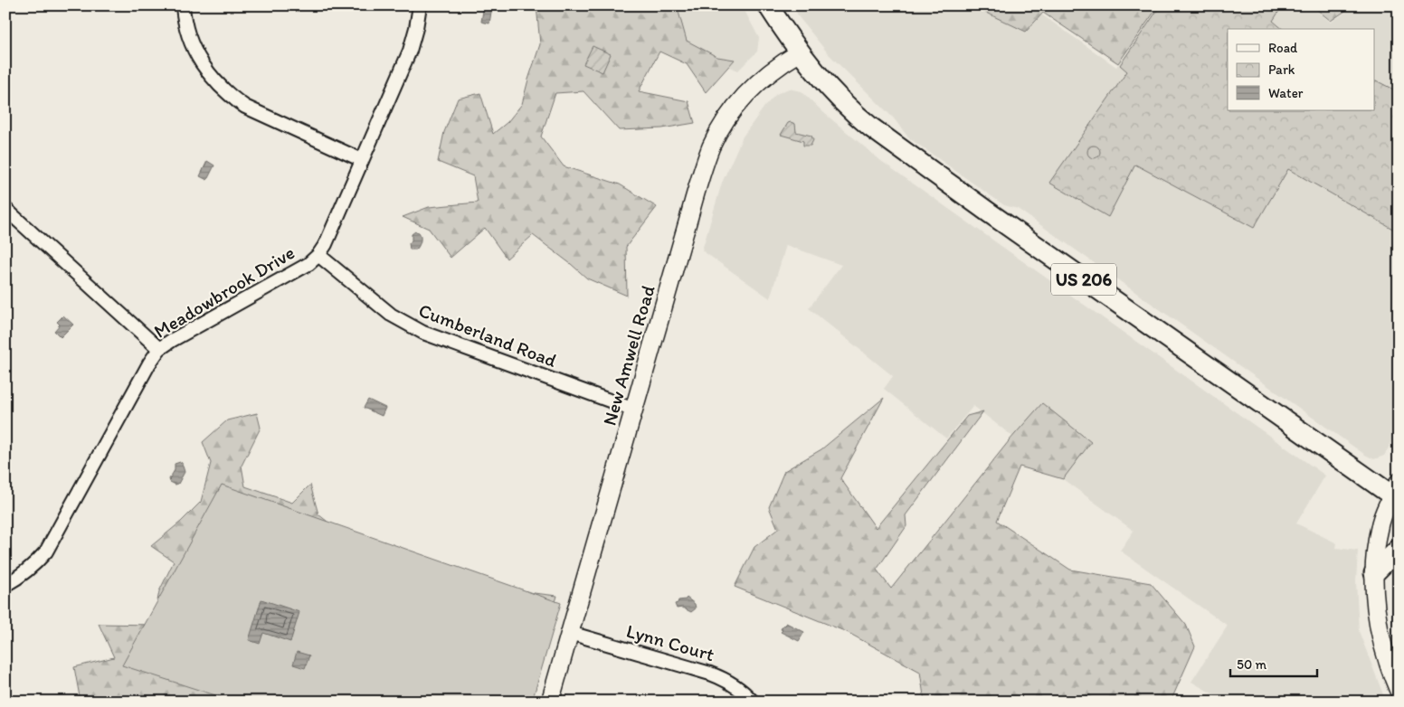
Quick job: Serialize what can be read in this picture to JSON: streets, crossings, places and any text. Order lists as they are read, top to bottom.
{
  "streets": {
    "main road": ["US 206"],
    "street": [
      "Meadowbrook Drive",
      "Cumberland Road",
      "New Amwell Road",
      "Lynn Court"
    ]
  },
  "crossings": [
    ["US 206", "New Amwell Road"],
    ["Meadowbrook Drive", "Cumberland Road"],
    ["Cumberland Road", "New Amwell Road"],
    ["New Amwell Road", "Lynn Court"]
  ],
  "legend": ["Road", "Park", "Water"],
  "scale_bar": "50 m"
}
